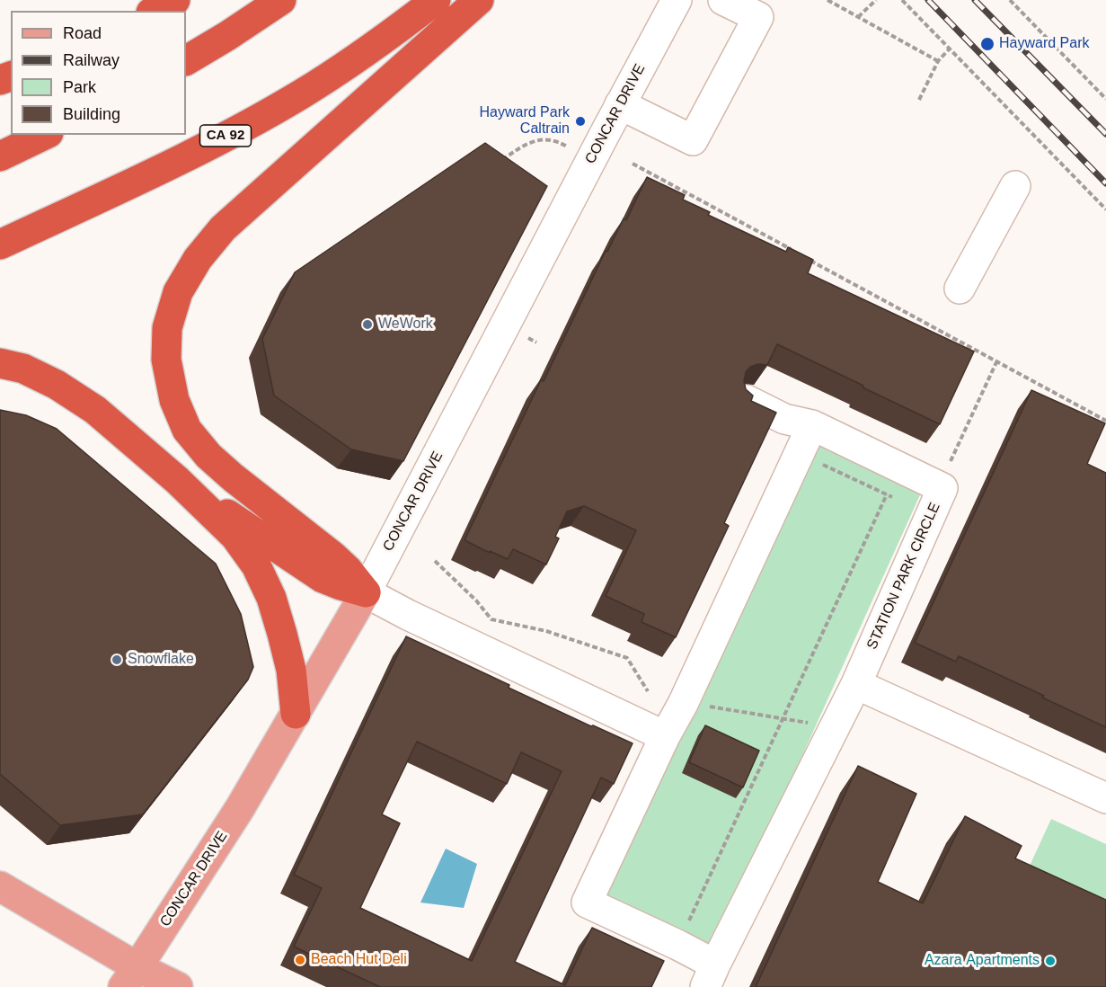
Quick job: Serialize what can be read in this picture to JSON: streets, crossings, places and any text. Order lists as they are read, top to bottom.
{
  "streets": {
    "highway": ["CA 92"],
    "main road": ["CONCAR DRIVE"],
    "street": ["STATION PARK CIRCLE"]
  },
  "places": [
    "Hayward Park",
    "Hayward Park Caltrain",
    "WeWork",
    "Snowflake",
    "Beach Hut Deli",
    "Azara Apartments"
  ],
  "legend": [
    "Road",
    "Railway",
    "Park",
    "Building"
  ]
}
